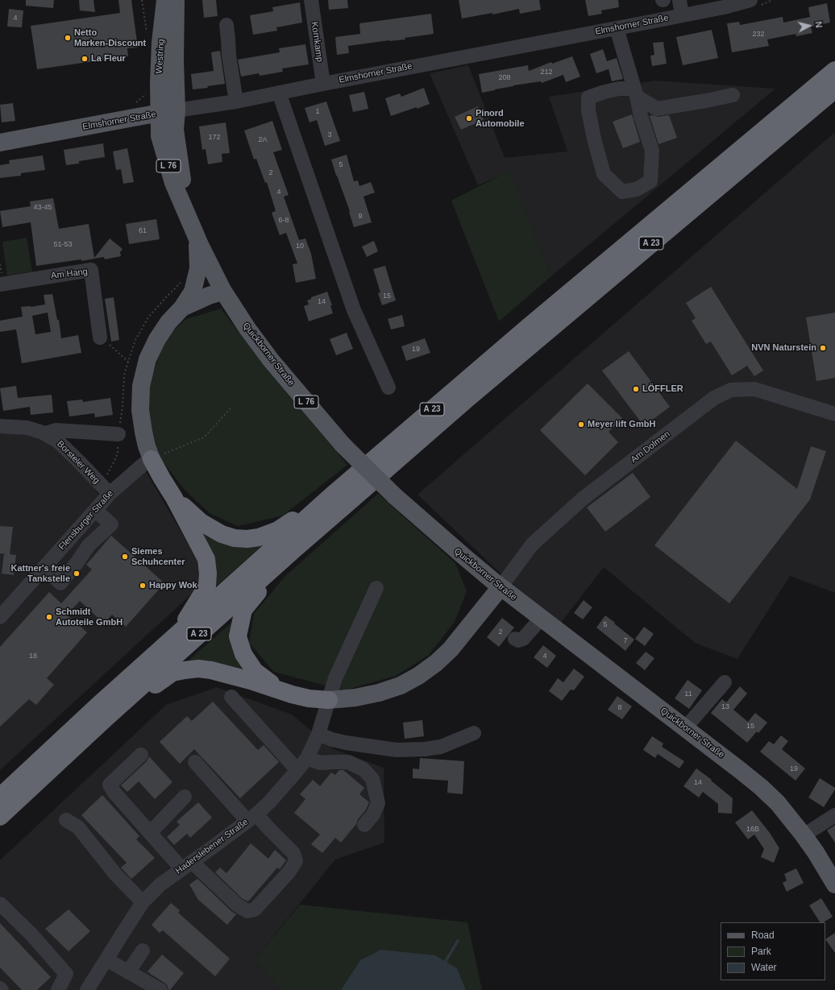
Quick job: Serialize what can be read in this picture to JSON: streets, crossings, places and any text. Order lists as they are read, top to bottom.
{
  "streets": {
    "highway": ["A 23"],
    "main road": [
      "Elmshorner Straße",
      "Westring",
      "L 76",
      "Quickborner Straße"
    ],
    "street": [
      "Kornkamp",
      "Am Hang",
      "Am Dolmen",
      "Borsteler Weg",
      "Flensburger Straße",
      "Haderslebener Straße"
    ]
  },
  "crossings": [
    ["Elmshorner Straße", "Kornkamp"],
    ["Elmshorner Straße", "Westring"],
    ["Elmshorner Straße", "Quickborner Straße"],
    ["Westring", "Quickborner Straße"],
    ["Quickborner Straße", "Am Dolmen"],
    ["Borsteler Weg", "Flensburger Straße"]
  ],
  "places": [
    "Netto Marken-Discount",
    "La Fleur",
    "Pinord Automobile",
    "NVN Naturstein",
    "LÖFFLER",
    "Meyer lift GmbH",
    "Siemes Schuhcenter",
    "Kattner's freie Tankstelle",
    "Happy Wok",
    "Schmidt Autoteile GmbH"
  ],
  "house_numbers": [
    "4",
    "232",
    "212",
    "208",
    "1",
    "3",
    "172",
    "2A",
    "5",
    "2",
    "4",
    "43-45",
    "9",
    "6-8",
    "61",
    "51-53",
    "10",
    "15",
    "14",
    "19",
    "5",
    "2",
    "7",
    "18",
    "4",
    "11",
    "13",
    "8",
    "15",
    "19",
    "14",
    "16B"
  ],
  "legend": ["Road", "Park", "Water"],
  "north": "right"
}
